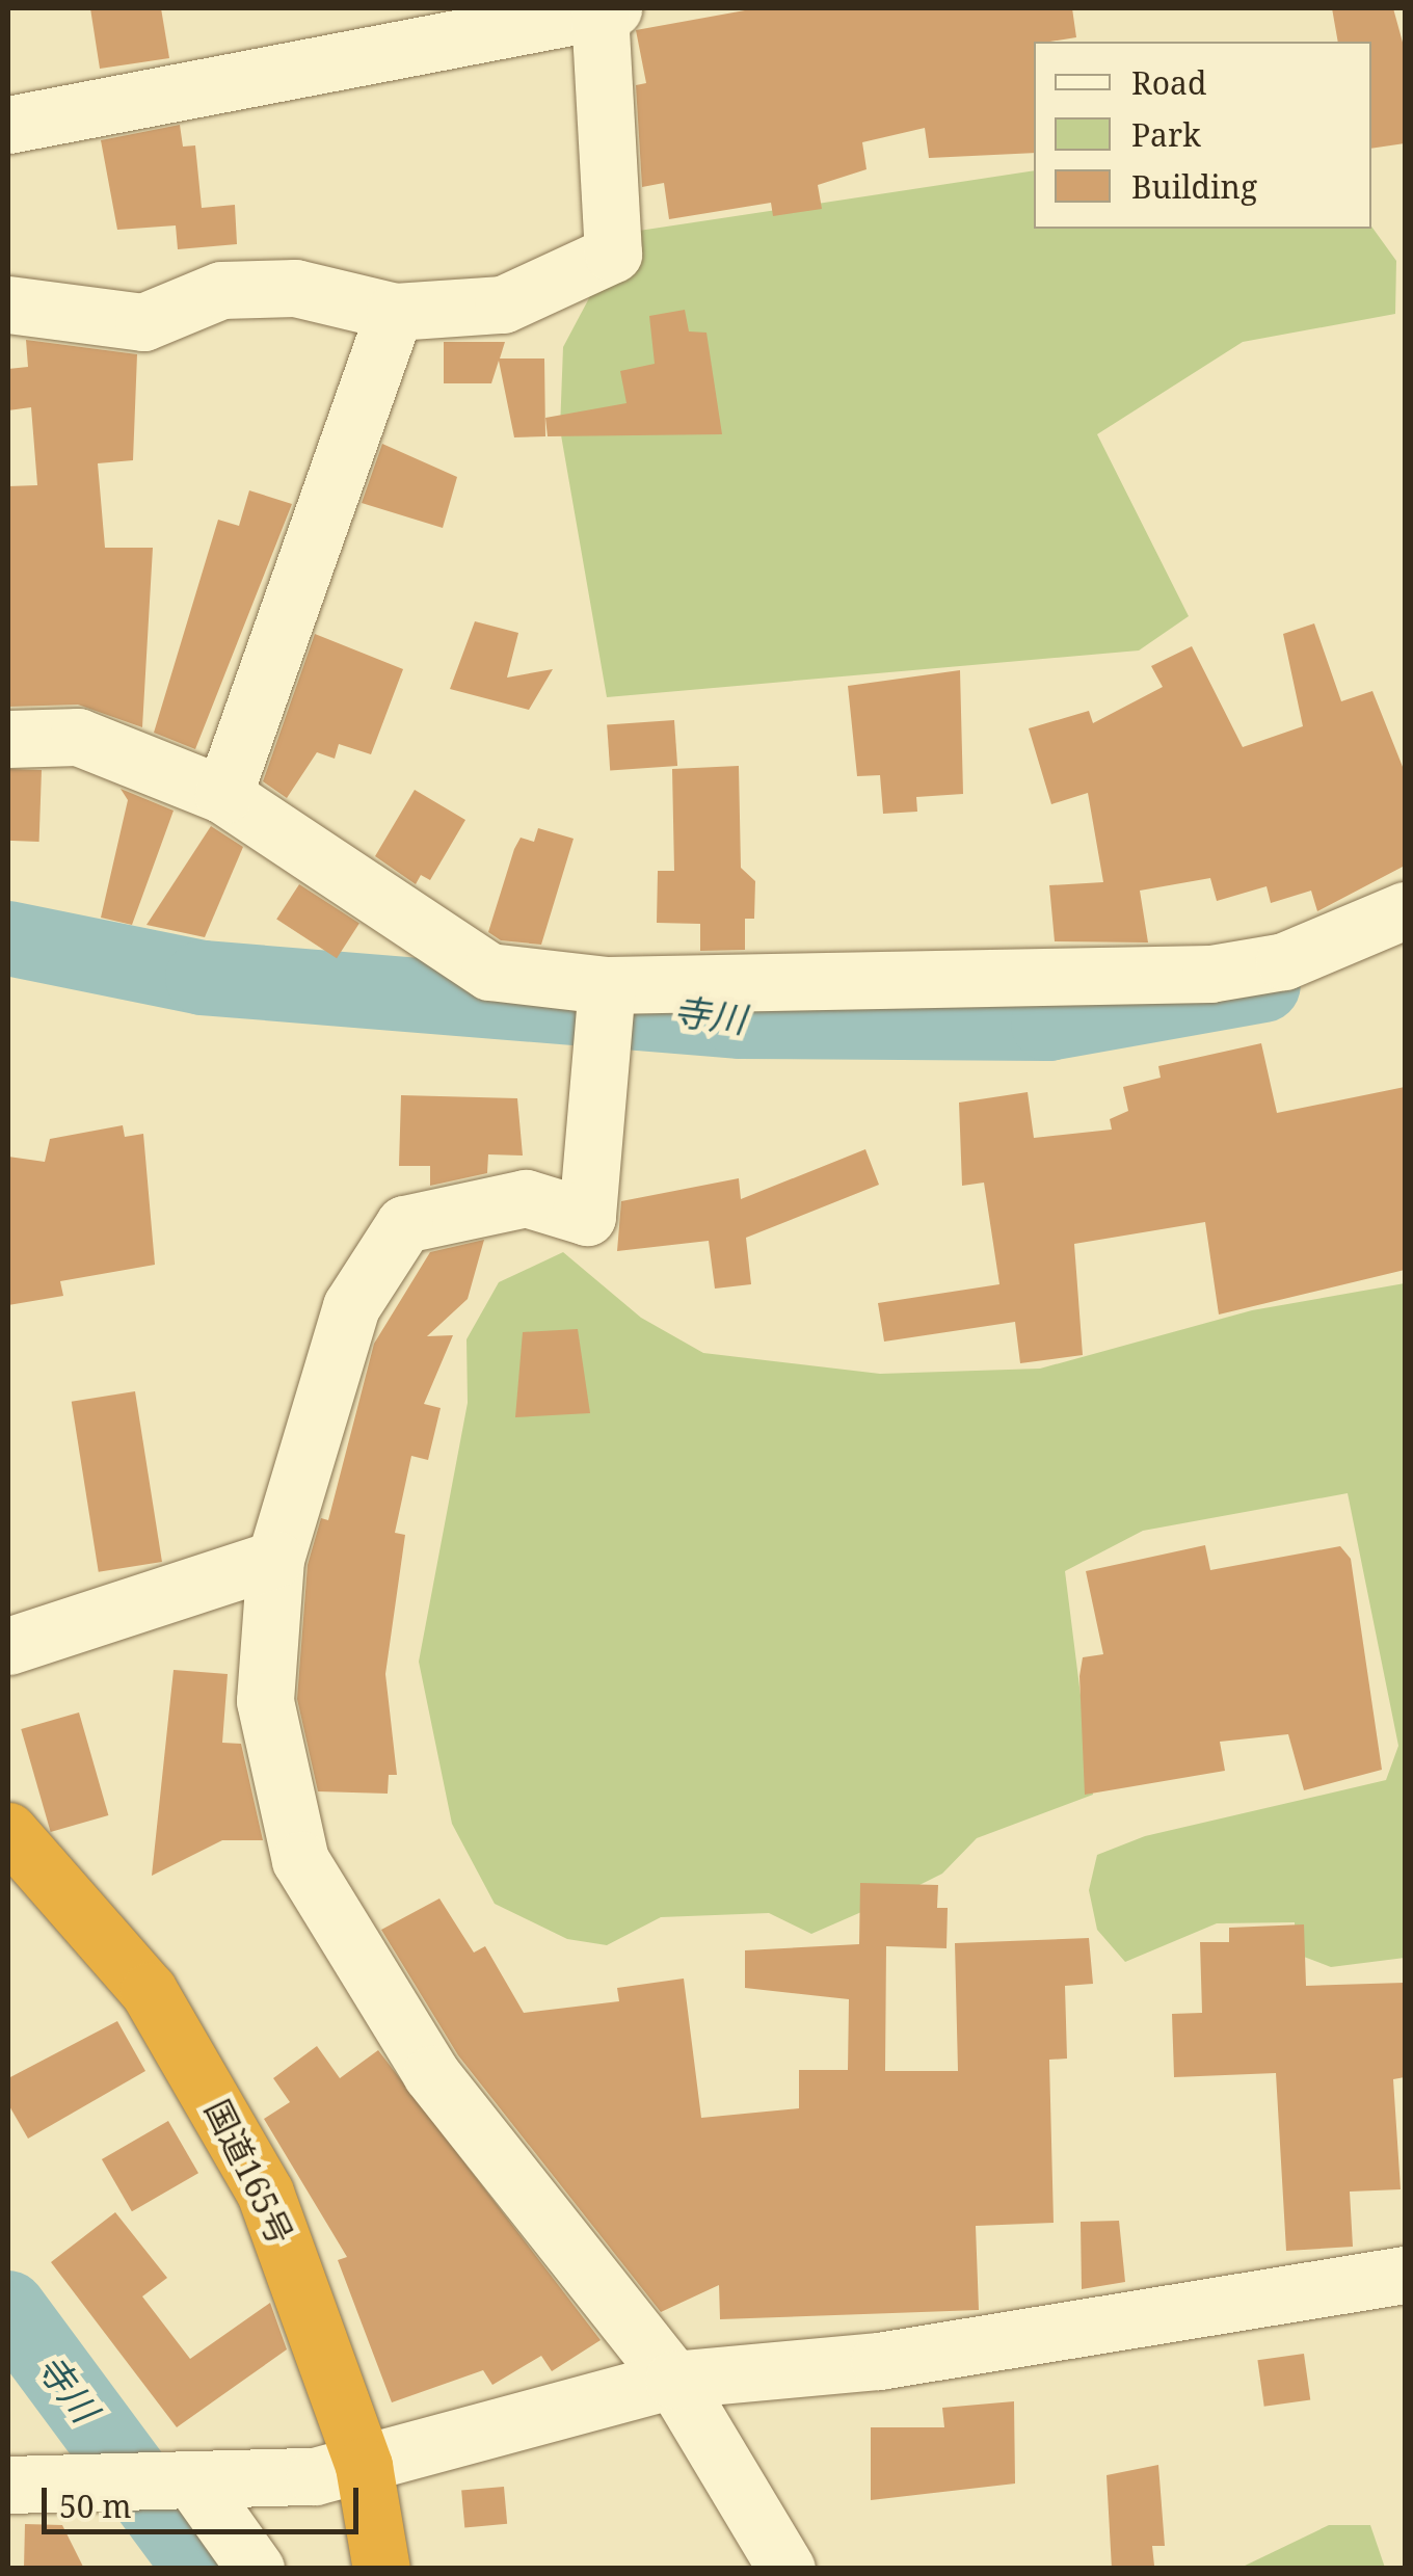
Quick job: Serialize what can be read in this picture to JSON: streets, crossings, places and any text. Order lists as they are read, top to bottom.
{
  "streets": {
    "highway": ["国道165号"]
  },
  "water": ["寺川"],
  "legend": ["Road", "Park", "Building"],
  "scale_bar": "50 m"
}
